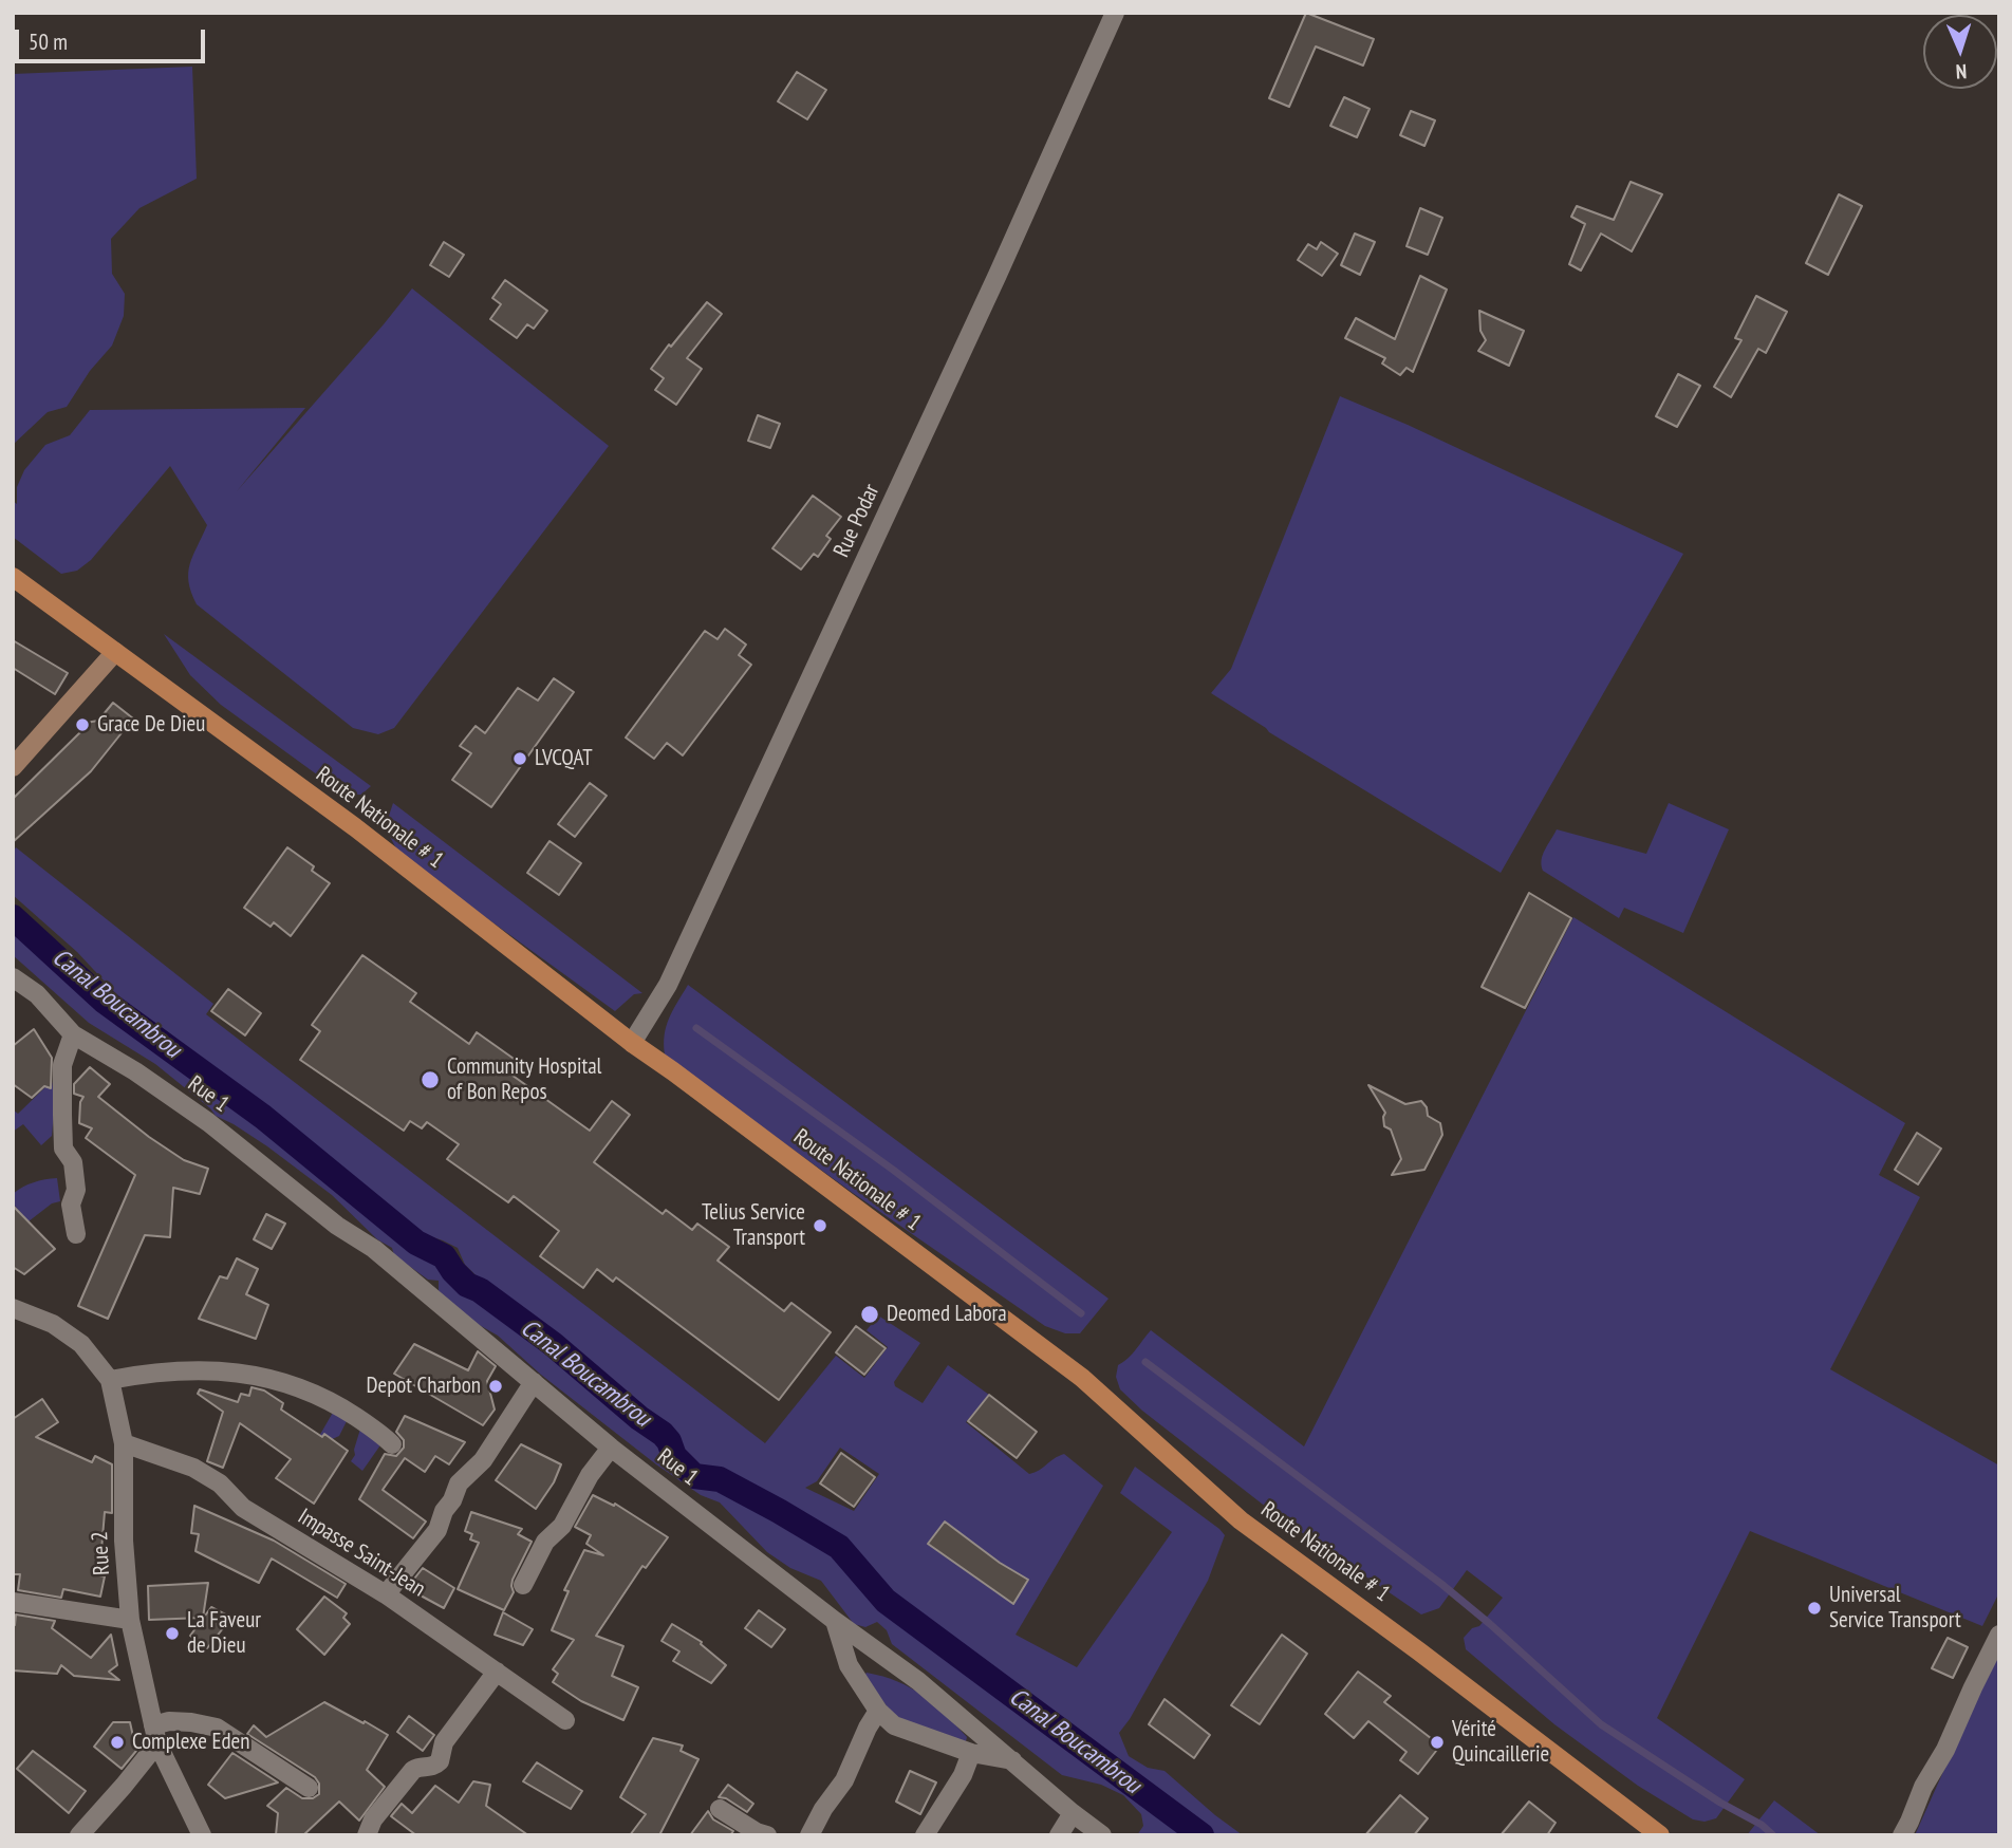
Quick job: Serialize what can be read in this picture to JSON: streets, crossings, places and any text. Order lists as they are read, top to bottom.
{
  "streets": {
    "main road": ["Route Nationale # 1"],
    "street": [
      "Rue Podar",
      "Rue 1",
      "Rue 2",
      "Impasse Saint-Jean"
    ]
  },
  "crossings": [
    ["Rue Podar", "Route Nationale # 1"],
    ["Rue 2", "Impasse Saint-Jean"]
  ],
  "water": ["Canal Boucambrou"],
  "places": [
    "Grace De Dieu",
    "LVCQAT",
    "Community Hospital of Bon Repos",
    "Telius Service Transport",
    "Deomed Labora",
    "Depot Charbon",
    "Universal Service Transport",
    "La Faveur de Dieu",
    "Complexe Eden",
    "Vérité Quincaillerie"
  ],
  "scale_bar": "50 m",
  "north": "bottom"
}
